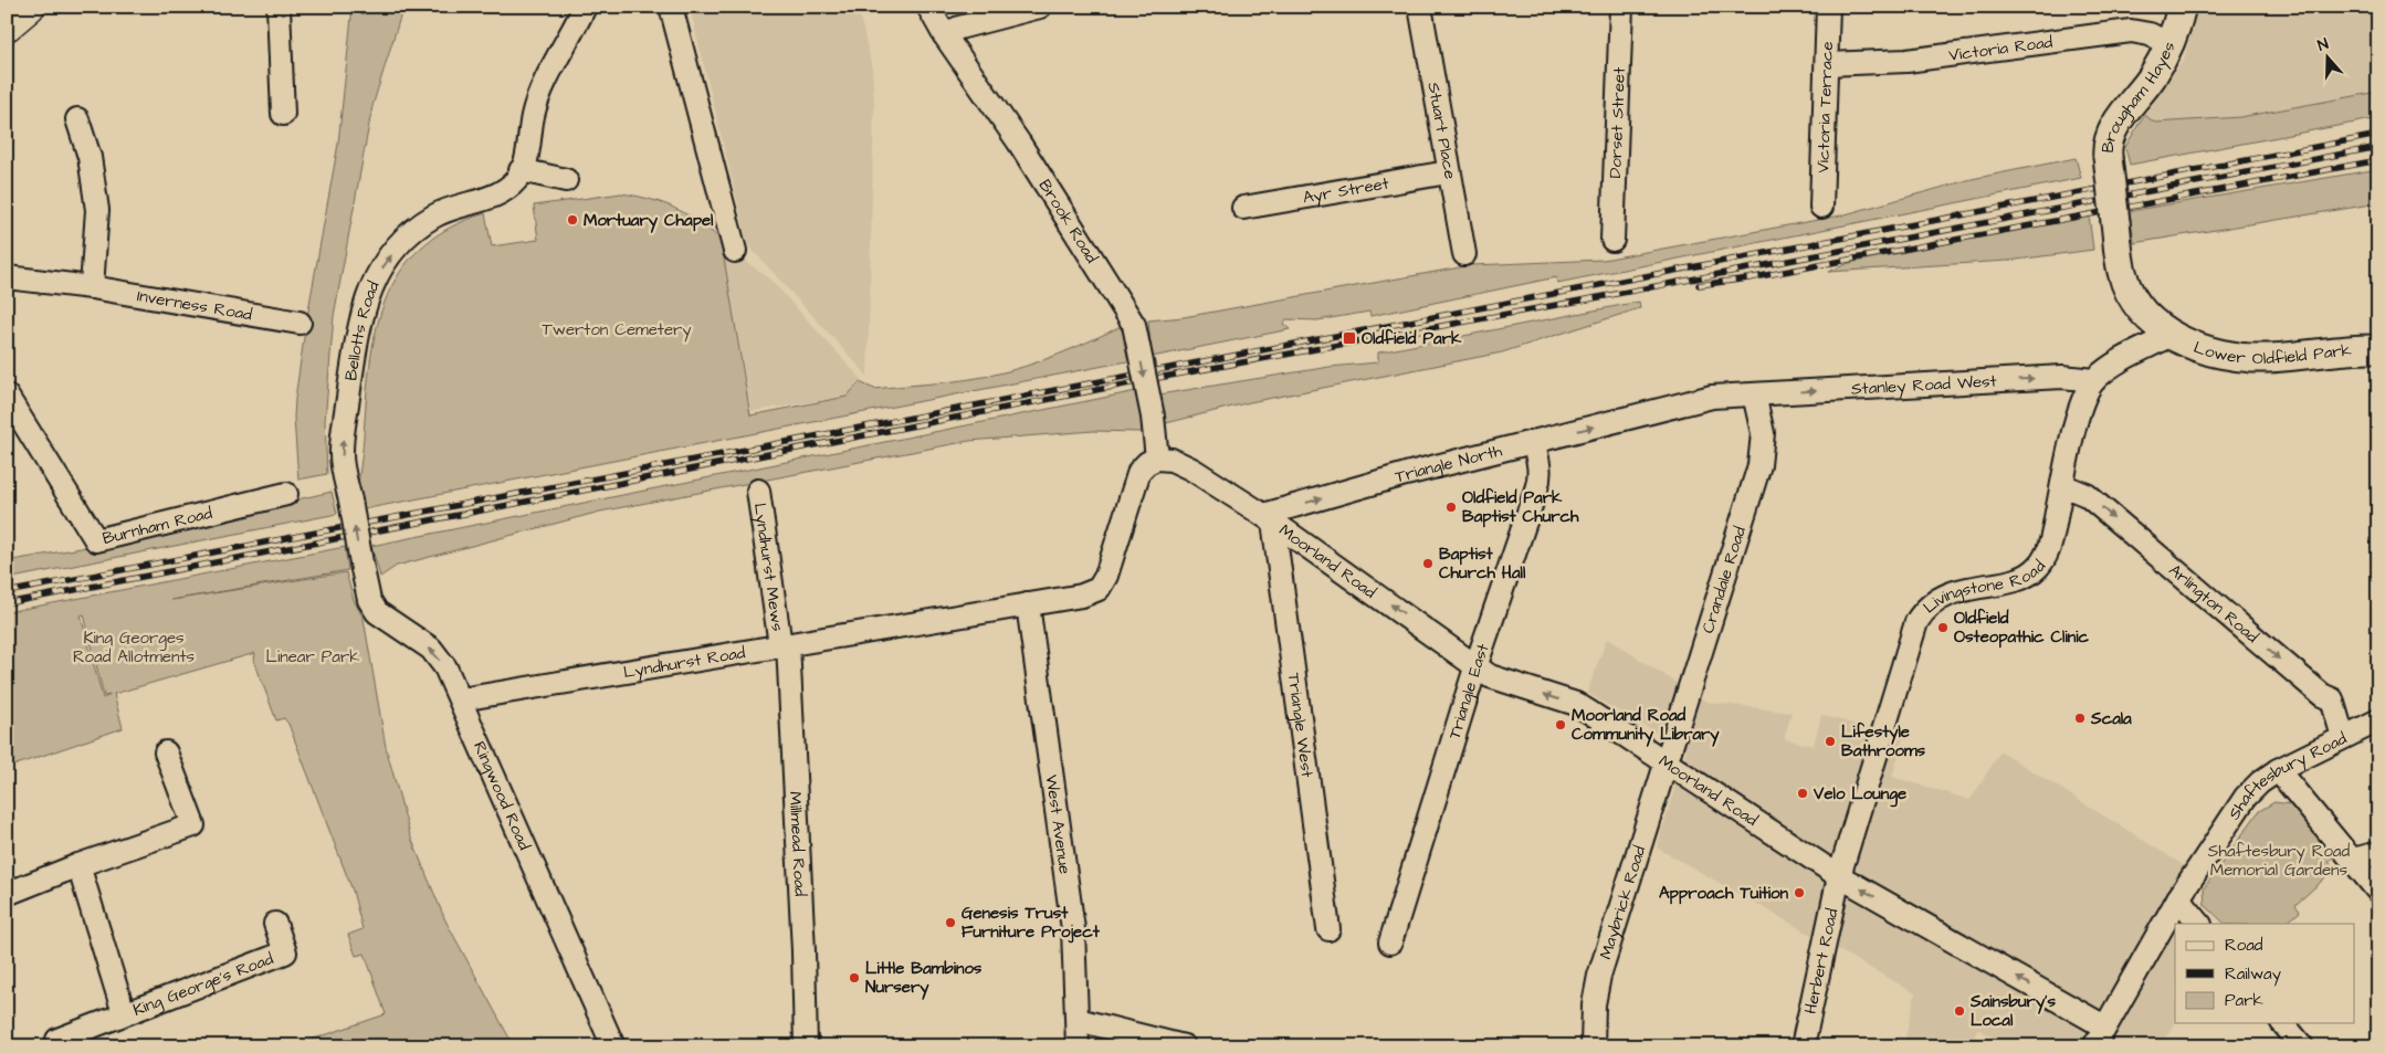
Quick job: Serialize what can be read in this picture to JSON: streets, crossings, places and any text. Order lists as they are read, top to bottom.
{
  "streets": {
    "main road": ["Brougham Hayes", "Lower Oldfield Park"],
    "street": [
      "Victoria Road",
      "Victoria Terrace",
      "Dorset Street",
      "Stuart Place",
      "Ayr Street",
      "Brook Road",
      "Inverness Road",
      "Bellotts Road",
      "Stanley Road West",
      "Triangle North",
      "Burnham Road",
      "Moorland Road",
      "Lyndhurst Mews",
      "Crandale Road",
      "Livingstone Road",
      "Arlington Road",
      "Lyndhurst Road",
      "Triangle East",
      "Triangle West",
      "Shaftesbury Road",
      "Ringwood Road",
      "West Avenue",
      "Millmead Road",
      "Maybrick Road",
      "Herbert Road",
      "King George's Road"
    ]
  },
  "crossings": [
    ["Victoria Road", "Brougham Hayes"],
    ["Victoria Road", "Victoria Terrace"],
    ["Brougham Hayes", "Lower Oldfield Park"],
    ["Brougham Hayes", "Livingstone Road"],
    ["Stuart Place", "Ayr Street"],
    ["Bellotts Road", "Ringwood Road"],
    ["Lower Oldfield Park", "Livingstone Road"],
    ["Stanley Road West", "Triangle North"],
    ["Stanley Road West", "Crandale Road"],
    ["Stanley Road West", "Livingstone Road"],
    ["Triangle North", "Moorland Road"],
    ["Triangle North", "Crandale Road"],
    ["Triangle North", "Triangle East"],
    ["Triangle North", "Triangle West"],
    ["Moorland Road", "Crandale Road"],
    ["Moorland Road", "Livingstone Road"],
    ["Moorland Road", "Triangle East"],
    ["Moorland Road", "Triangle West"],
    ["Moorland Road", "Shaftesbury Road"],
    ["Moorland Road", "Maybrick Road"],
    ["Moorland Road", "Herbert Road"],
    ["Lyndhurst Mews", "Lyndhurst Road"],
    ["Lyndhurst Mews", "Millmead Road"],
    ["Crandale Road", "Maybrick Road"],
    ["Livingstone Road", "Arlington Road"],
    ["Livingstone Road", "Herbert Road"],
    ["Arlington Road", "Shaftesbury Road"],
    ["Lyndhurst Road", "Ringwood Road"],
    ["Lyndhurst Road", "West Avenue"],
    ["Lyndhurst Road", "Millmead Road"]
  ],
  "one_way": [
    "Brook Road",
    "Bellotts Road",
    "Stanley Road West",
    "Triangle North",
    "Moorland Road",
    "Arlington Road"
  ],
  "parks": [
    "Twerton Cemetery",
    "King Georges Road Allotments",
    "Linear Park",
    "Shaftesbury Road Memorial Gardens"
  ],
  "places": {
    "other": [
      "Mortuary Chapel",
      "Oldfield Park Baptist Church",
      "Baptist Church Hall",
      "Oldfield Osteopathic Clinic",
      "Scala",
      "Moorland Road Community Library",
      "Lifestyle Bathrooms",
      "Velo Lounge",
      "Approach Tuition",
      "Genesis Trust Furniture Project",
      "Little Bambinos Nursery",
      "Sainsbury's Local"
    ],
    "transit": ["Oldfield Park"]
  },
  "legend": ["Road", "Railway", "Park"],
  "north": "top"
}
